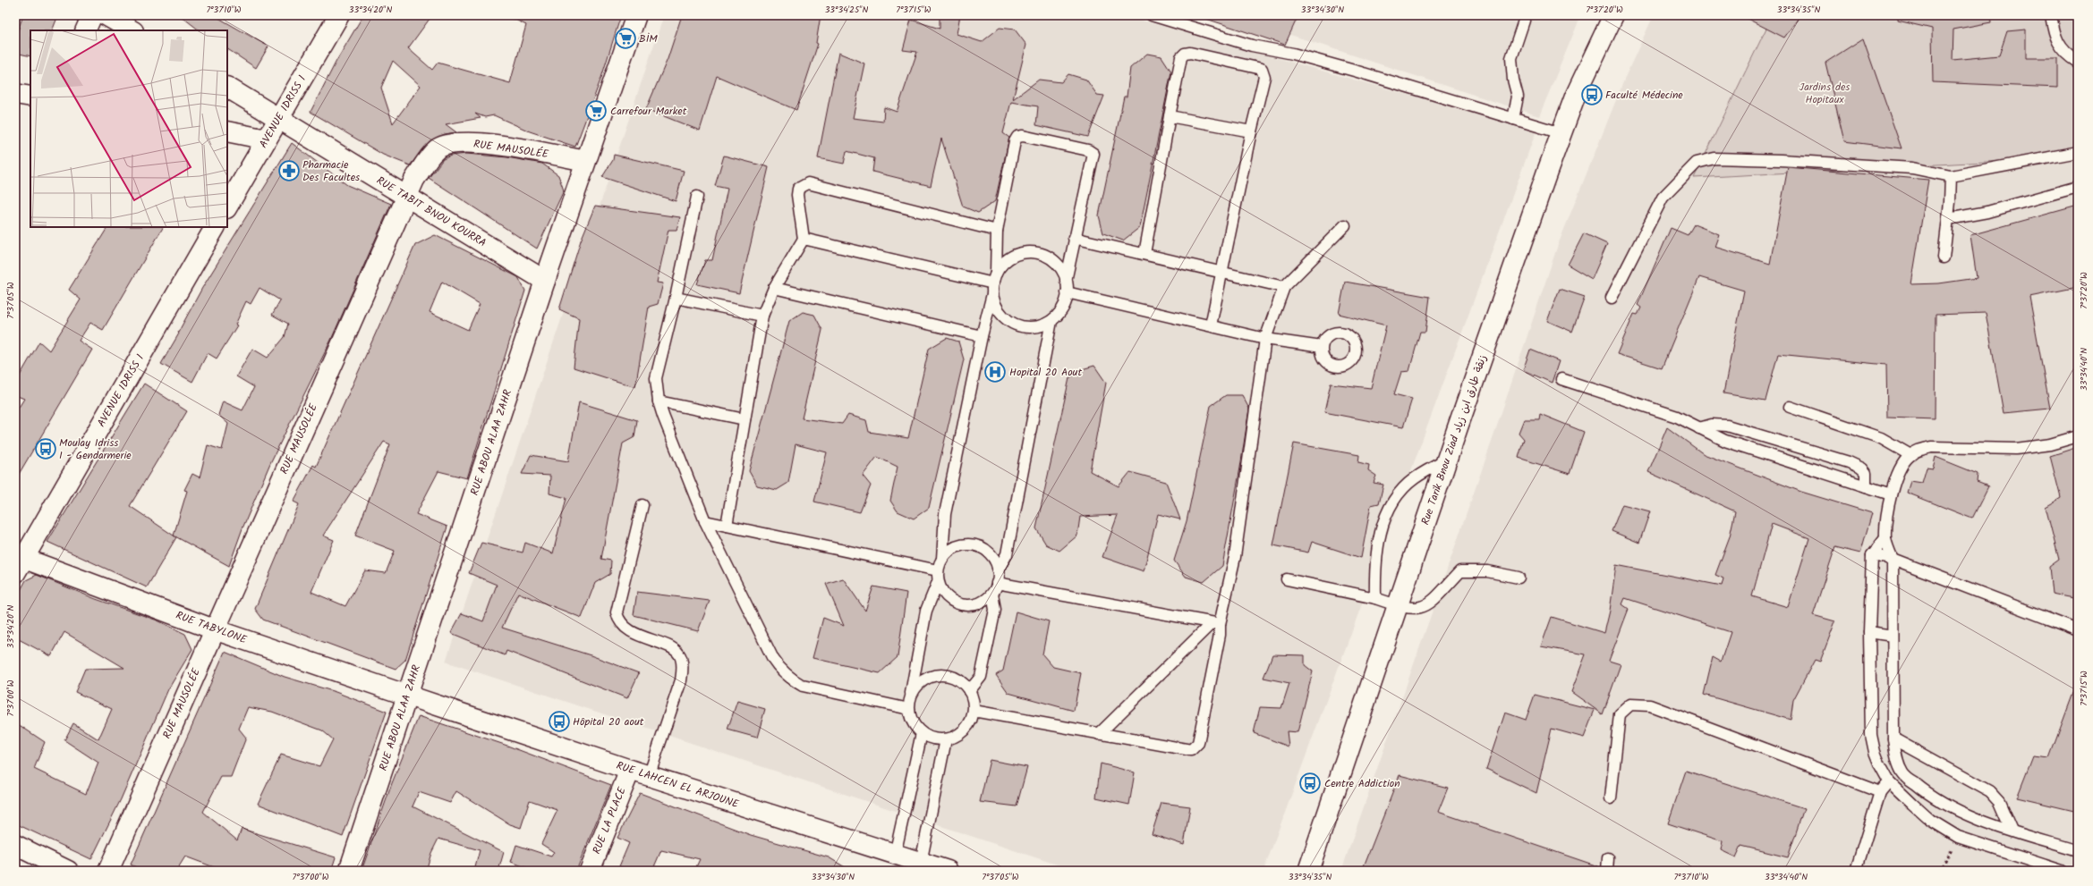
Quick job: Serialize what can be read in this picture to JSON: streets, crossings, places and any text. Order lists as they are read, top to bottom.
{
  "streets": {
    "street": [
      "AVENUE IDRISS 1",
      "RUE MAUSOLÉE",
      "RUE TABIT BNOU KOURRA",
      "Rue Tarik Bnou Ziad زنقة طارق ابن زياد",
      "RUE ABOU ALAA ZAHR",
      "RUE TABYLONE",
      "RUE LAHCEN EL ARJOUNE",
      "RUE LA PLACE"
    ]
  },
  "crossings": [
    ["AVENUE IDRISS 1", "RUE TABIT BNOU KOURRA"],
    ["AVENUE IDRISS 1", "RUE TABYLONE"],
    ["RUE MAUSOLÉE", "RUE TABIT BNOU KOURRA"],
    ["RUE MAUSOLÉE", "RUE ABOU ALAA ZAHR"],
    ["RUE MAUSOLÉE", "RUE TABYLONE"],
    ["RUE TABIT BNOU KOURRA", "RUE ABOU ALAA ZAHR"],
    ["RUE ABOU ALAA ZAHR", "RUE TABYLONE"],
    ["RUE ABOU ALAA ZAHR", "RUE LAHCEN EL ARJOUNE"],
    ["RUE TABYLONE", "RUE LAHCEN EL ARJOUNE"],
    ["RUE LAHCEN EL ARJOUNE", "RUE LA PLACE"]
  ],
  "parks": ["Jardins des Hopitaux"],
  "places": {
    "supermarket": ["BİM", "Carrefour Market"],
    "bus stop": [
      "Faculté Médecine",
      "Moulay Idriss I - Gendarmerie",
      "Hôpital 20 aout",
      "Centre Addiction"
    ],
    "pharmacy": ["Pharmacie Des Facultes"],
    "hospital": ["Hopital 20 Aout"]
  },
  "coordinates": [
    "7°37'10\"W",
    "33°34'20\"N",
    "33°34'25\"N",
    "7°37'15\"W",
    "33°34'30\"N",
    "7°37'20\"W",
    "33°34'35\"N",
    "7°37'05\"W",
    "33°34'40\"N",
    "7°37'00\"W"
  ]
}
